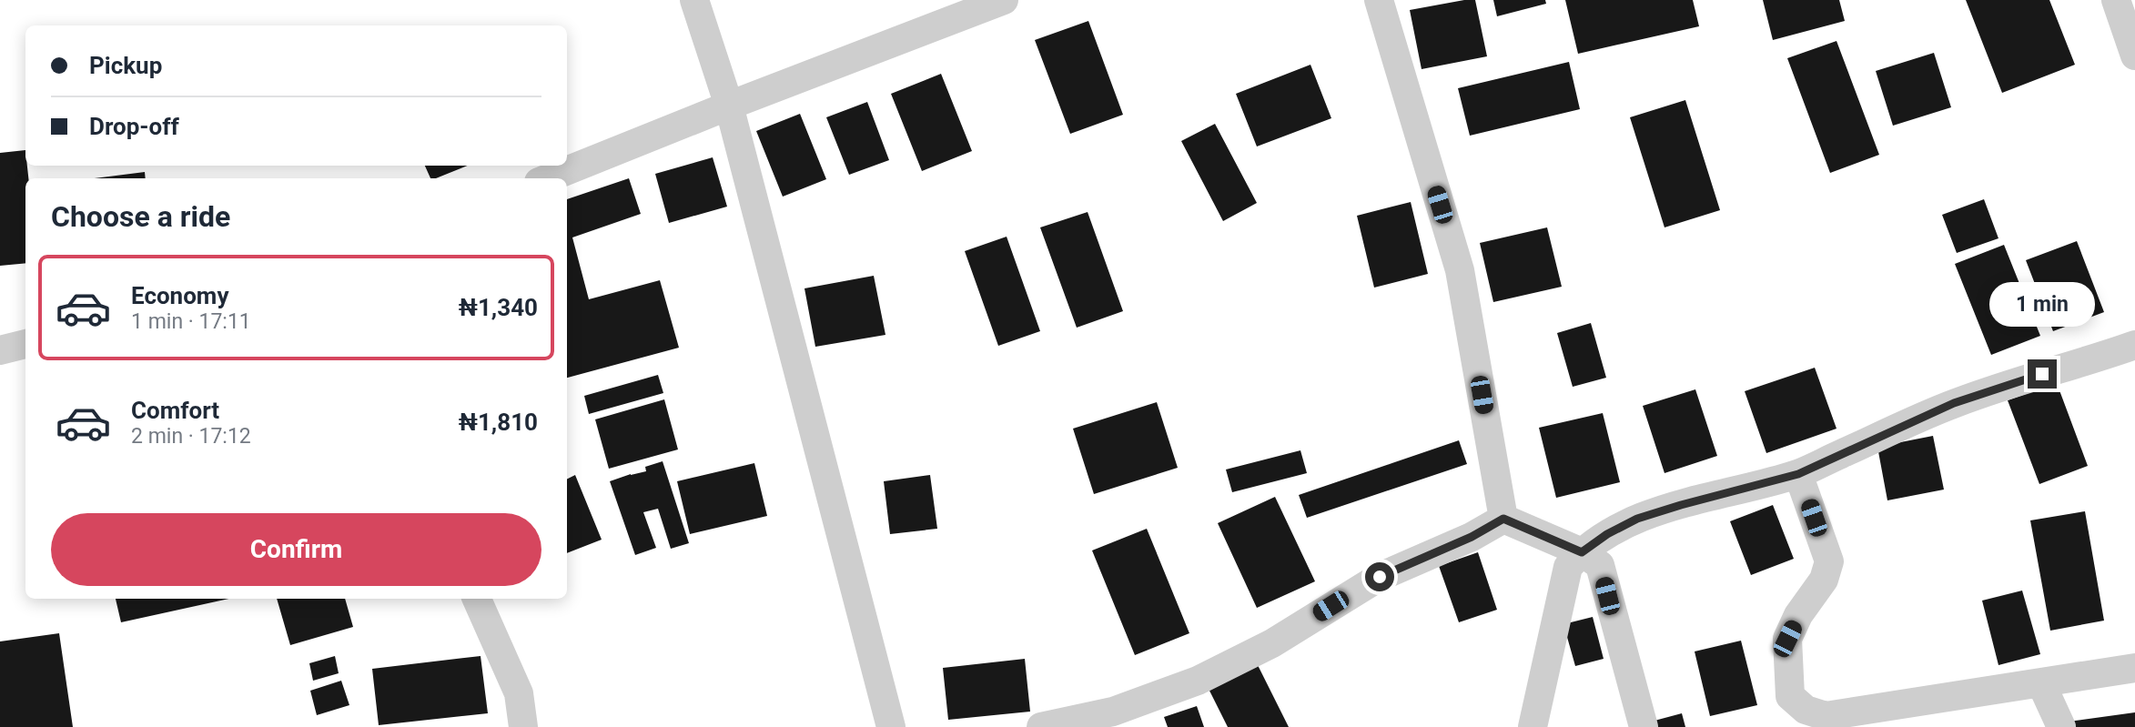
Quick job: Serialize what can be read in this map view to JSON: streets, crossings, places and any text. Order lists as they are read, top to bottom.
{
  "page": {
    "banner": ["Pickup", "Drop-off"],
    "heading": "Choose a ride",
    "list": [
      {
        "name": "Economy",
        "note": "1 min · 17:11",
        "value": "₦1,340"
      },
      {
        "name": "Comfort",
        "note": "2 min · 17:12",
        "value": "₦1,810"
      }
    ],
    "bubble": "1 min",
    "buttons": "Confirm"
  }
}
